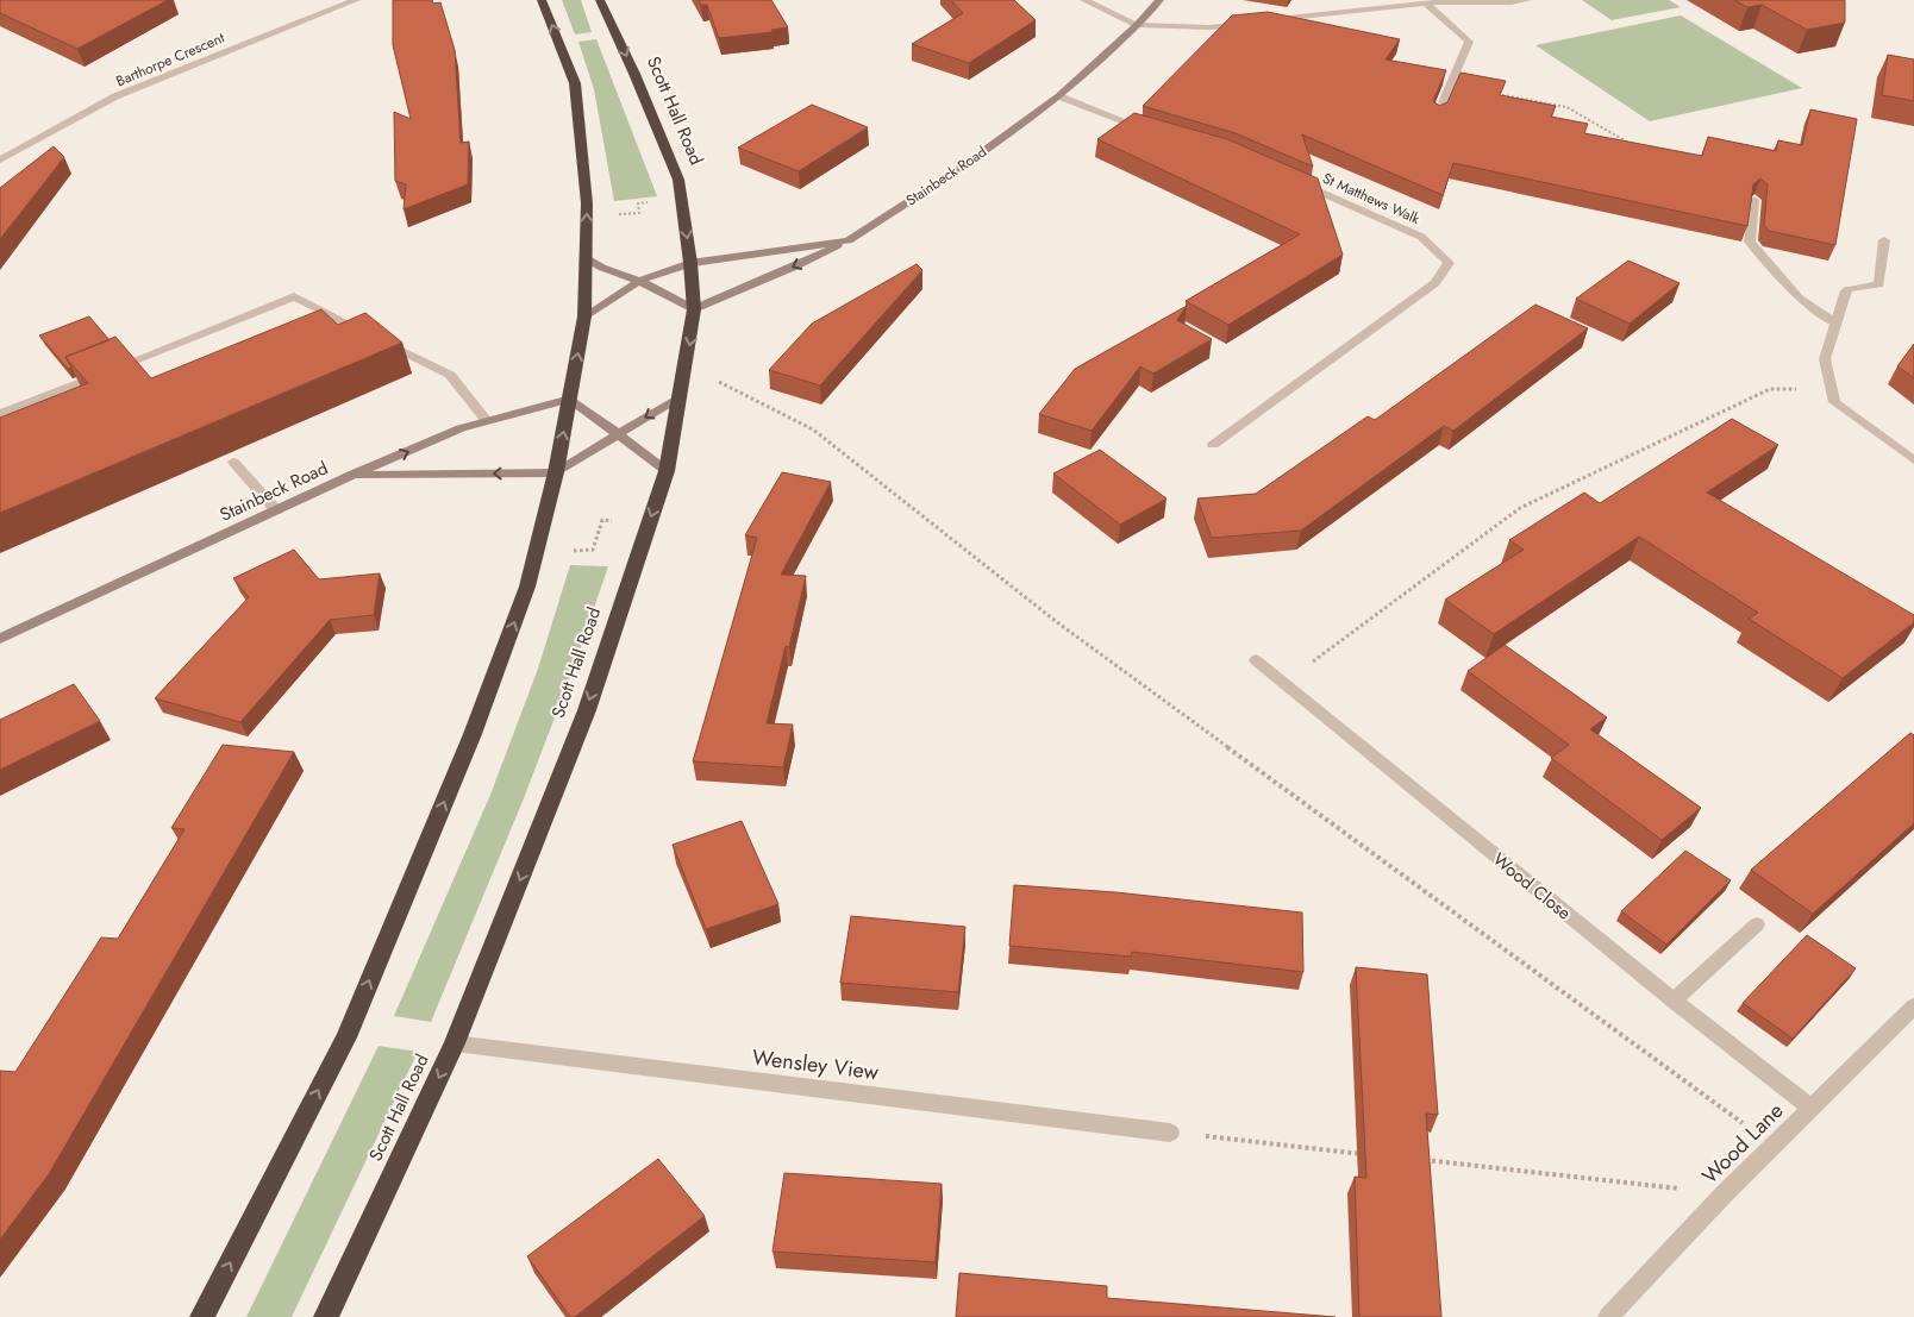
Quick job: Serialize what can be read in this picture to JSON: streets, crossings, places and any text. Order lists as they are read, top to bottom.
{
  "streets": {
    "highway": ["Scott Hall Road"],
    "street": [
      "Barthorpe Crescent",
      "Stainbeck Road",
      "St Matthews Walk",
      "Wood Close",
      "Wensley View",
      "Wood Lane"
    ]
  },
  "crossings": [
    ["Scott Hall Road", "Stainbeck Road"],
    ["Scott Hall Road", "Wensley View"],
    ["Wood Close", "Wood Lane"]
  ]
}
